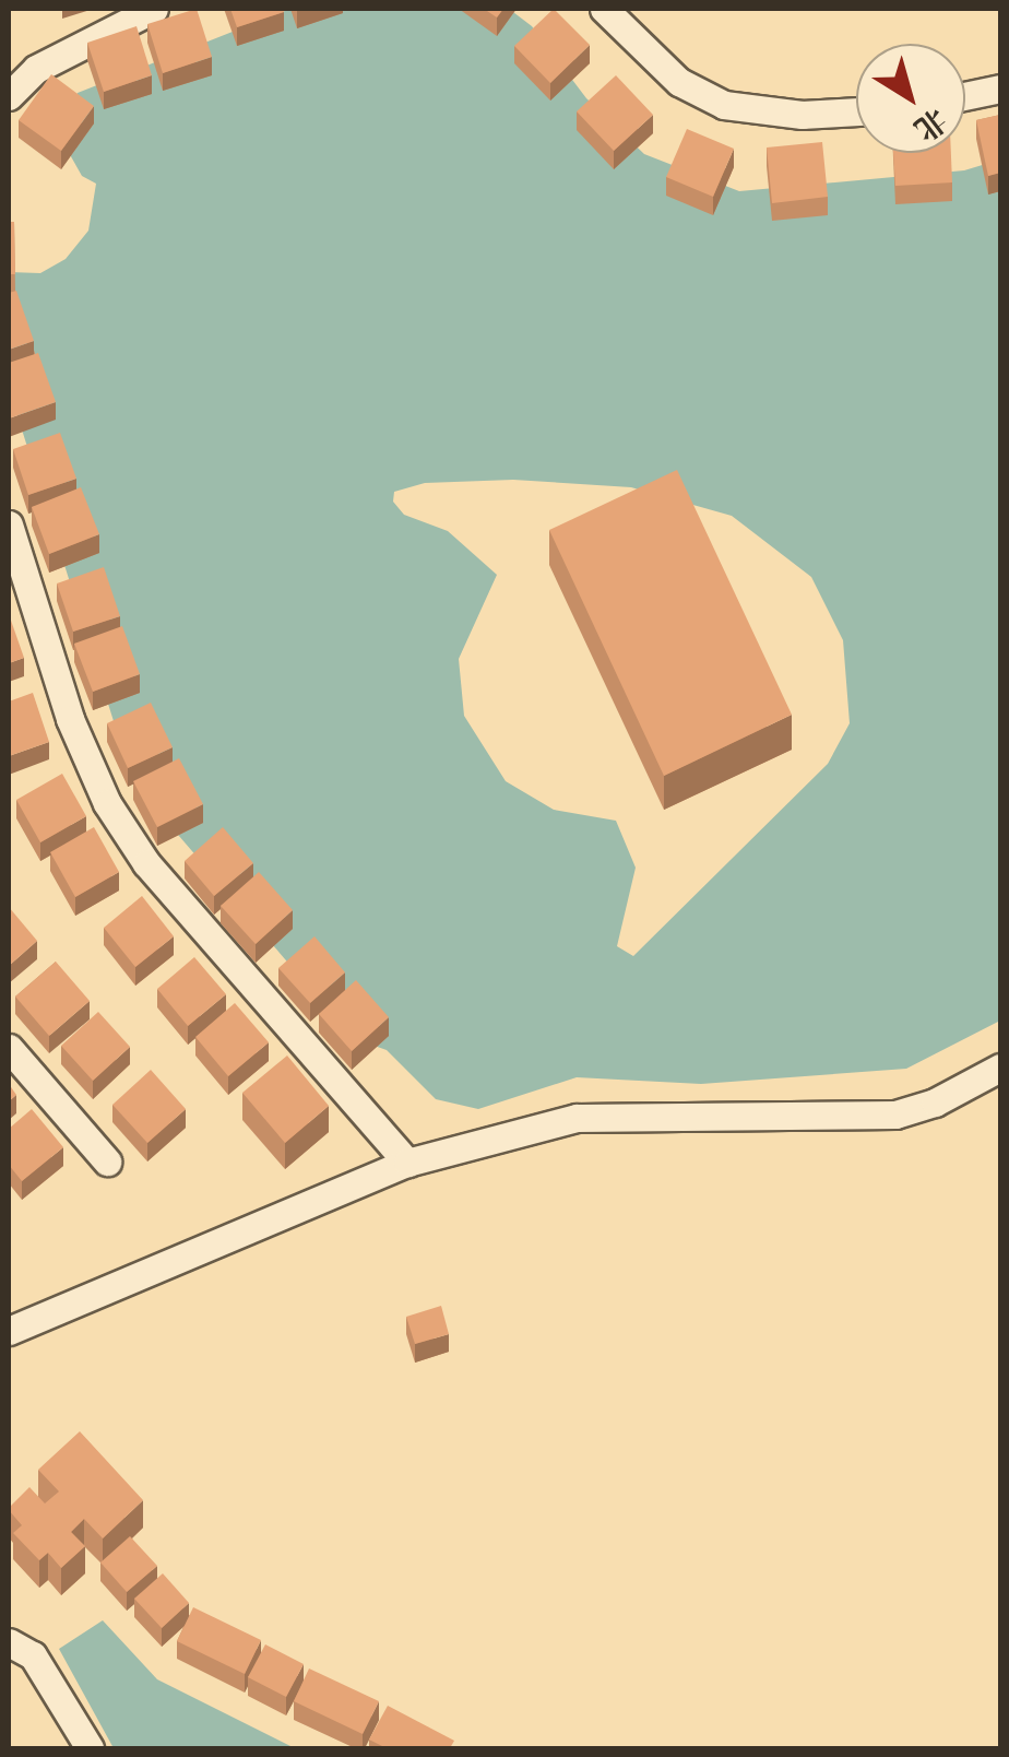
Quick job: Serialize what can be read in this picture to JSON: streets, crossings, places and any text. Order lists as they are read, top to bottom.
{
  "north": "bottom right"
}
